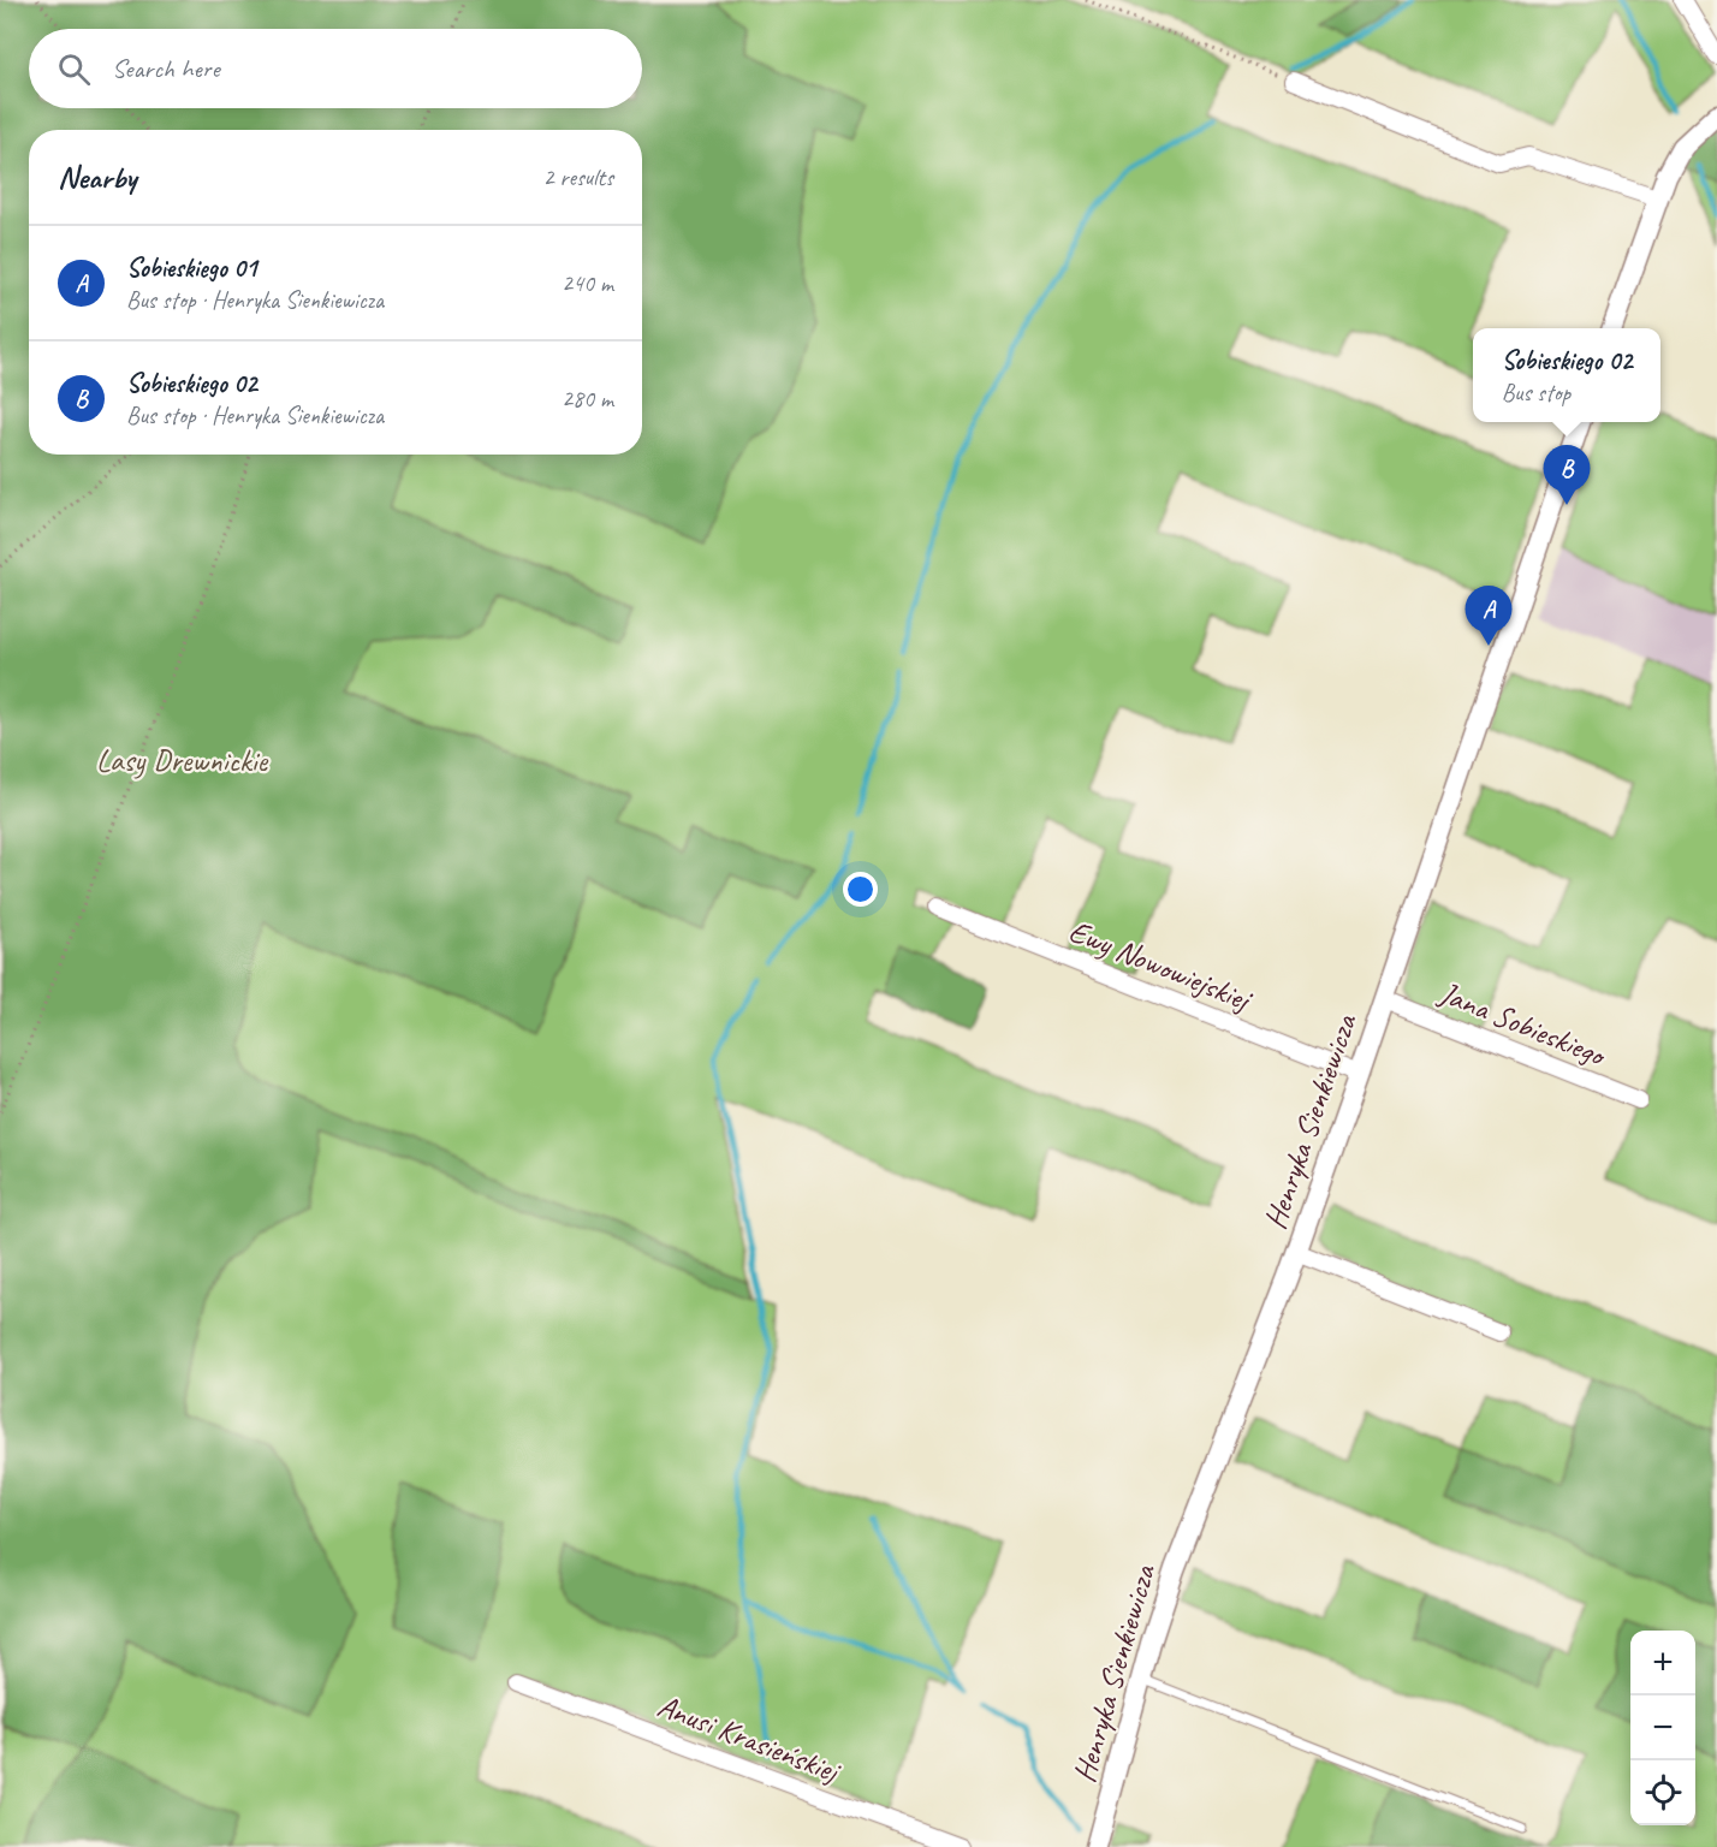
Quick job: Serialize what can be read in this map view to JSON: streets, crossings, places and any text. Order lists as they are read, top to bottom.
{
  "streets": {
    "street": [
      "Ewy Nowowiejskiej",
      "Jana Sobieskiego",
      "Henryka Sienkiewicza",
      "Anusi Krasieńskiej"
    ]
  },
  "crossings": [
    ["Ewy Nowowiejskiej", "Henryka Sienkiewicza"],
    ["Jana Sobieskiego", "Henryka Sienkiewicza"]
  ],
  "parks": ["Lasy Drewnickie"],
  "page": {
    "search": "Search here",
    "heading": ["Nearby", "2 results"],
    "list": [
      {
        "mark": "A",
        "name": "Sobieskiego 01",
        "note": "Bus stop · Henryka Sienkiewicza",
        "value": "240 m"
      },
      {
        "mark": "B",
        "name": "Sobieskiego 02",
        "note": "Bus stop · Henryka Sienkiewicza",
        "value": "280 m"
      }
    ],
    "popup": ["Sobieskiego 02", "Bus stop"],
    "pins": ["B", "A"],
    "map_buttons": ["+", "−"]
  }
}
